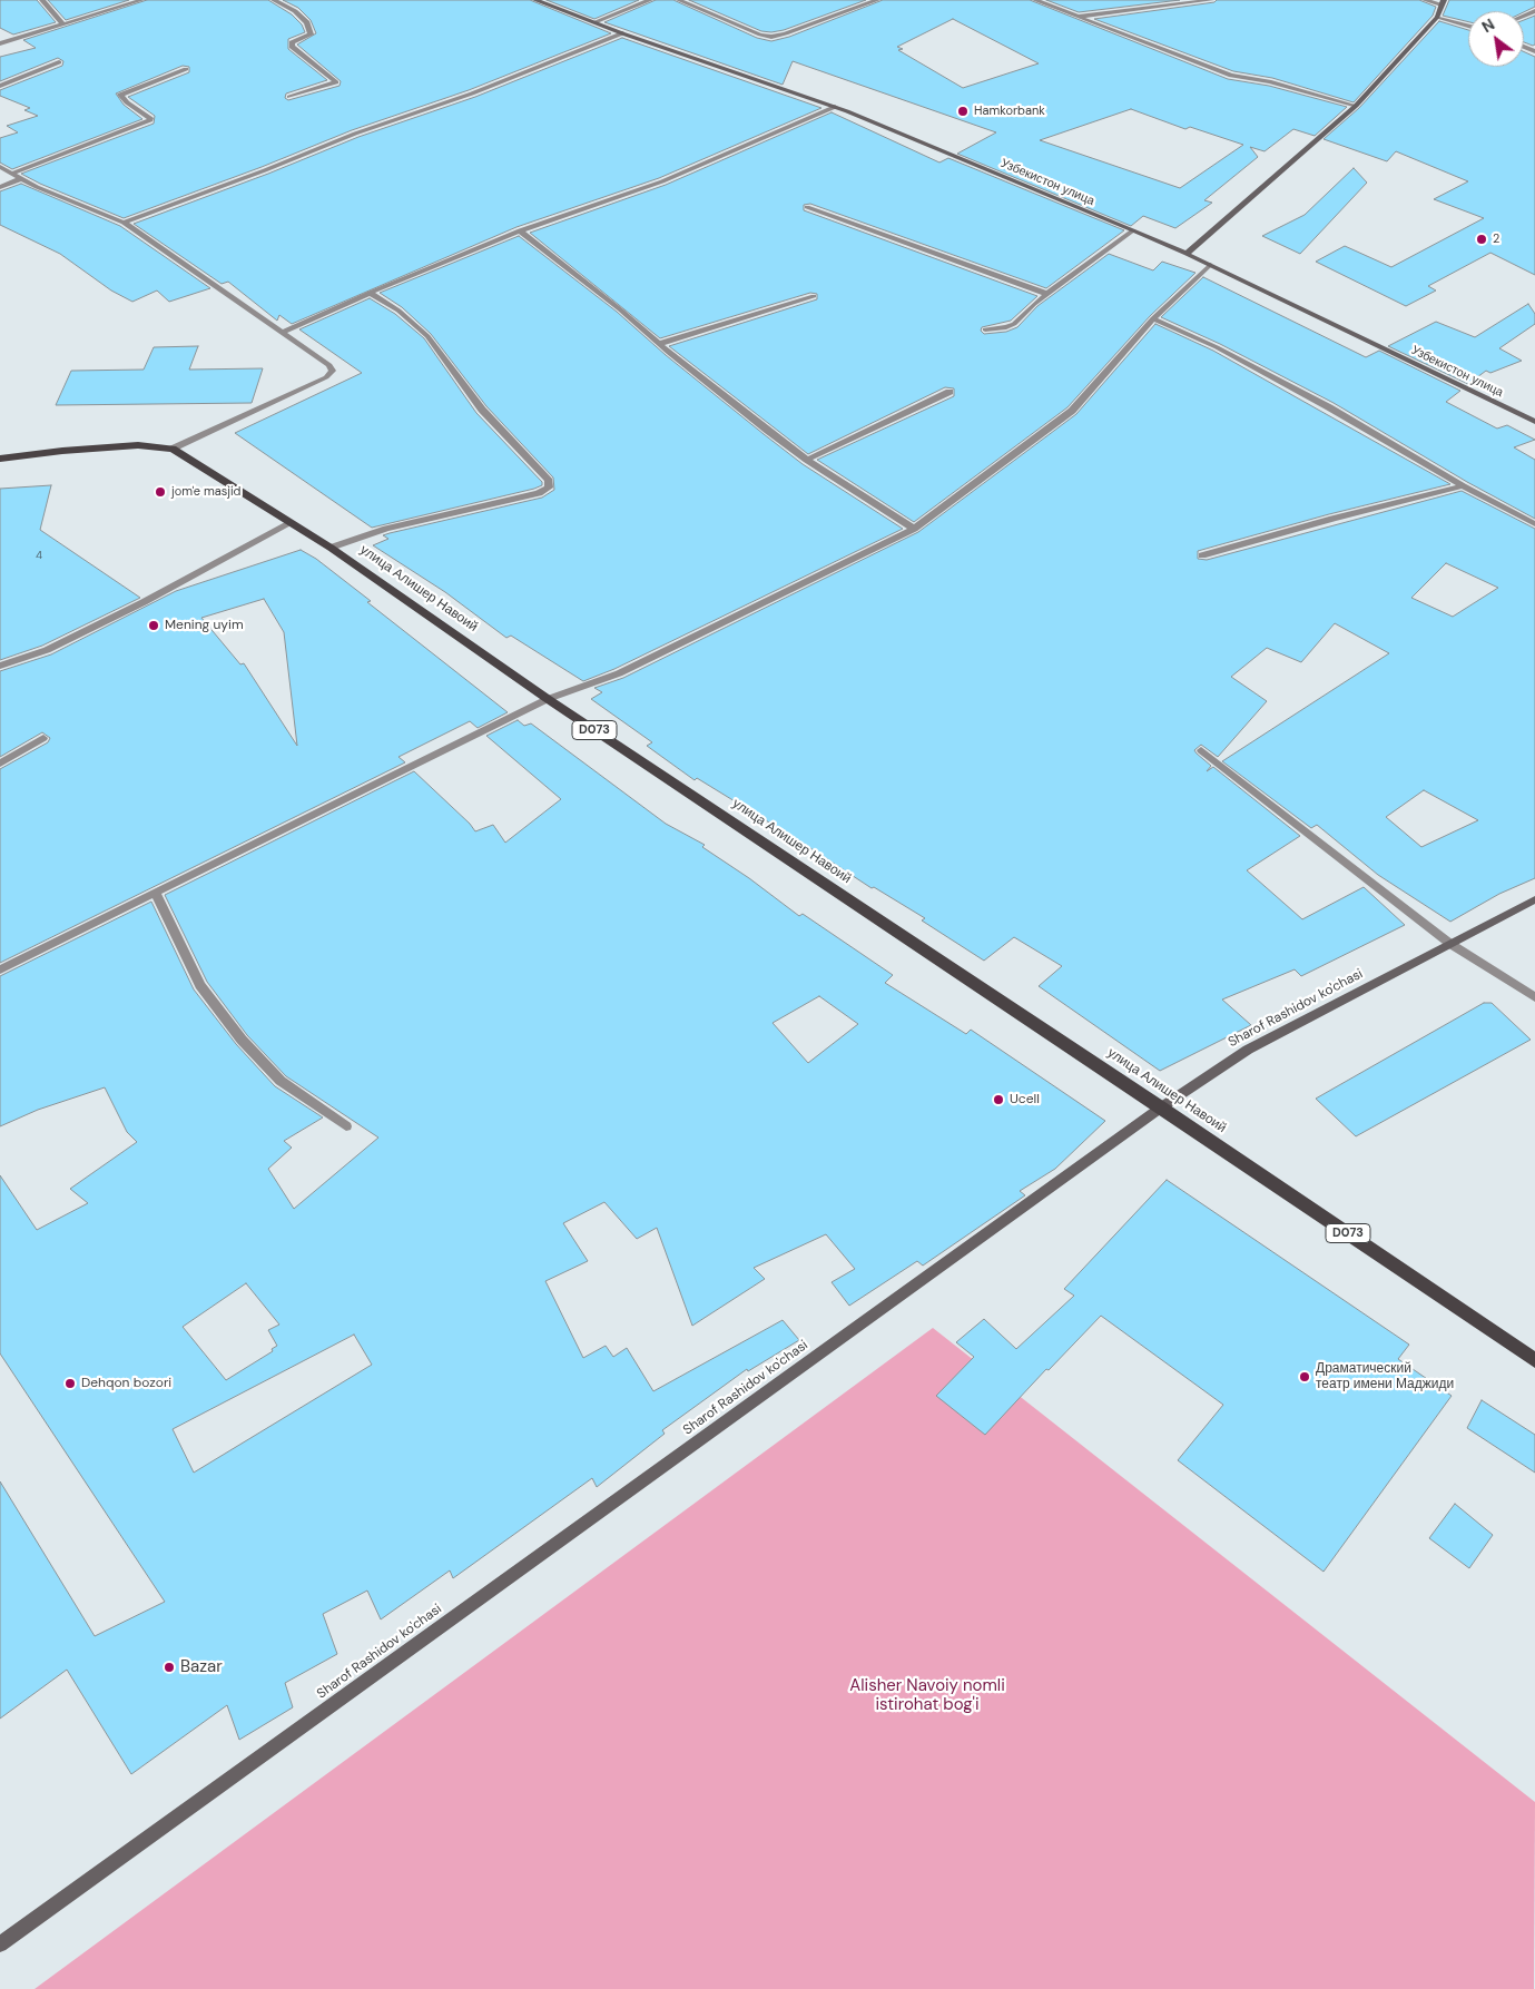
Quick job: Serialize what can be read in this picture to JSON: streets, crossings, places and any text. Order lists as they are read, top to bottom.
{
  "streets": {
    "main road": ["улица Алишер Навоий", "D073"],
    "street": ["Узбекистон улица", "Sharof Rashidov ko'chasi"]
  },
  "crossings": [
    ["улица Алишер Навоий", "Sharof Rashidov ko'chasi"]
  ],
  "parks": ["Alisher Navoiy nomli istirohat bog'i"],
  "places": [
    "Hamkorbank",
    "2",
    "jom'e masjid",
    "Mening uyim",
    "Ucell",
    "Драматический театр имени Маджиди",
    "Dehqon bozori",
    "Bazar"
  ],
  "house_numbers": ["4"],
  "north": "top left"
}
